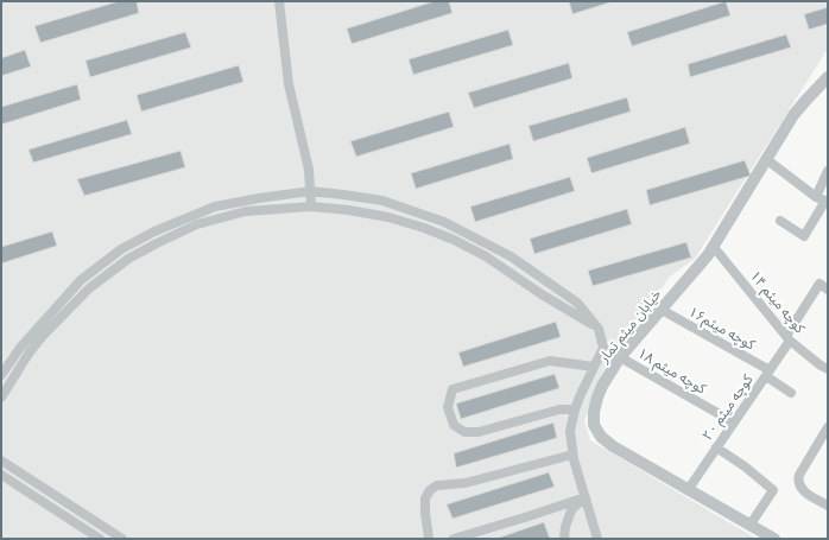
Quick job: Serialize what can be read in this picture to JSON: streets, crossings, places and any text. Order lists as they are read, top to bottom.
{
  "streets": {
    "street": [
      "کوچه میثم ۱۴",
      "خیابان میثم تمار",
      "کوچه میثم۱۶",
      "کوچه میثم ۱۸",
      "کوچه میثم ۲۰"
    ]
  },
  "crossings": [
    ["کوچه میثم ۱۴", "خیابان میثم تمار"],
    ["کوچه میثم ۱۴", "کوچه میثم ۲۰"],
    ["خیابان میثم تمار", "کوچه میثم۱۶"],
    ["خیابان میثم تمار", "کوچه میثم ۱۸"],
    ["خیابان میثم تمار", "کوچه میثم ۲۰"],
    ["کوچه میثم۱۶", "کوچه میثم ۲۰"],
    ["کوچه میثم ۱۸", "کوچه میثم ۲۰"]
  ]
}
